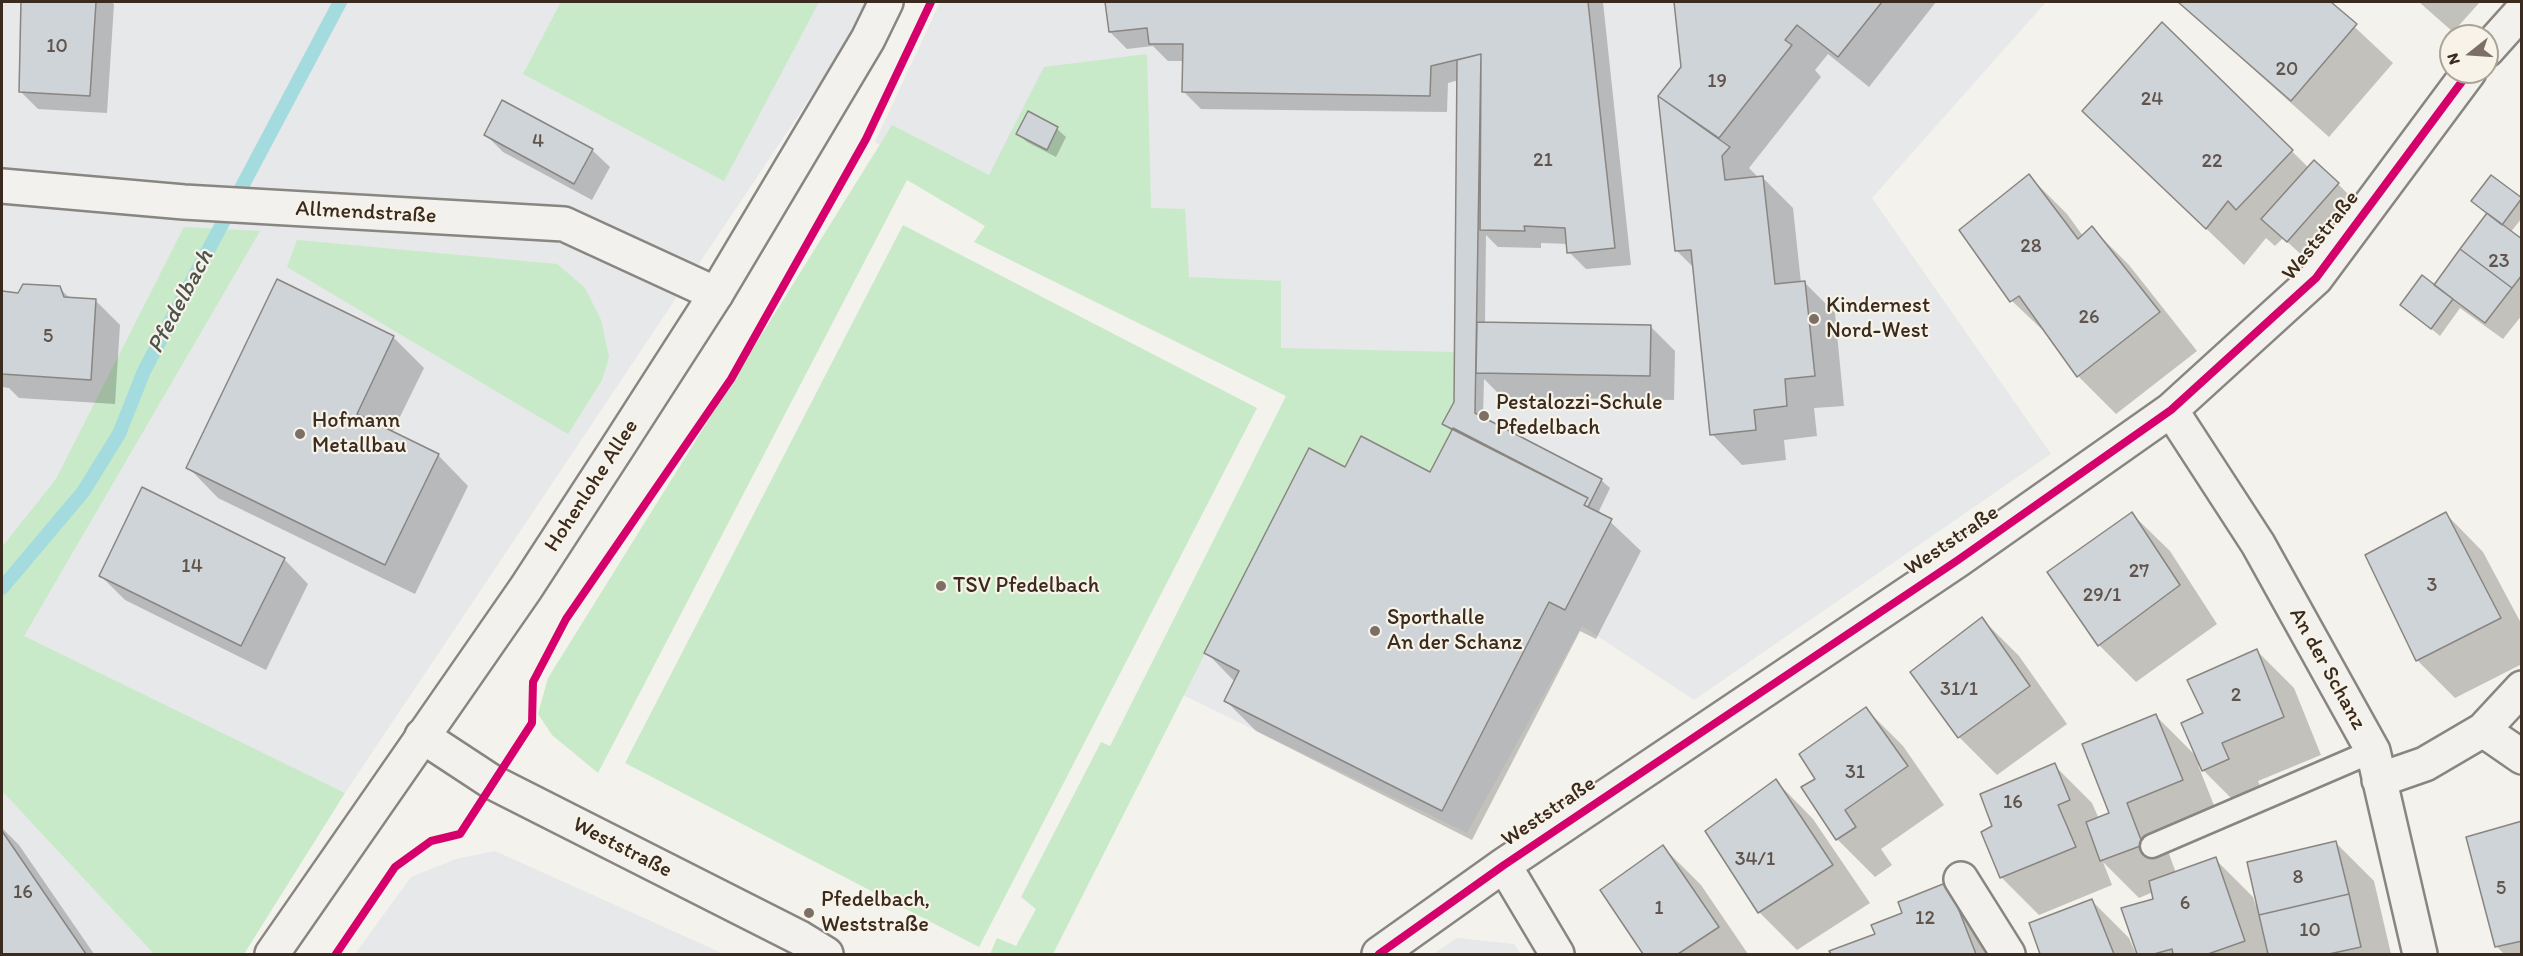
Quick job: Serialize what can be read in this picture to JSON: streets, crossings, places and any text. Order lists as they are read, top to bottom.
{
  "streets": {
    "street": [
      "Allmendstraße",
      "Weststraße",
      "Hohenlohe Allee",
      "An der Schanz"
    ]
  },
  "crossings": [
    ["Allmendstraße", "Hohenlohe Allee"],
    ["Weststraße", "Hohenlohe Allee"],
    ["Weststraße", "An der Schanz"]
  ],
  "water": ["Pfedelbach"],
  "places": [
    "Kindernest Nord-West",
    "Pestalozzi-Schule Pfedelbach",
    "Hofmann Metallbau",
    "TSV Pfedelbach",
    "Sporthalle An der Schanz",
    "Pfedelbach, Weststraße"
  ],
  "house_numbers": [
    "10",
    "20",
    "19",
    "24",
    "4",
    "21",
    "22",
    "28",
    "23",
    "26",
    "5",
    "14",
    "27",
    "3",
    "29/1",
    "31/1",
    "2",
    "31",
    "16",
    "34/1",
    "8",
    "5",
    "16",
    "6",
    "1",
    "12",
    "10"
  ],
  "north": "left"
}
